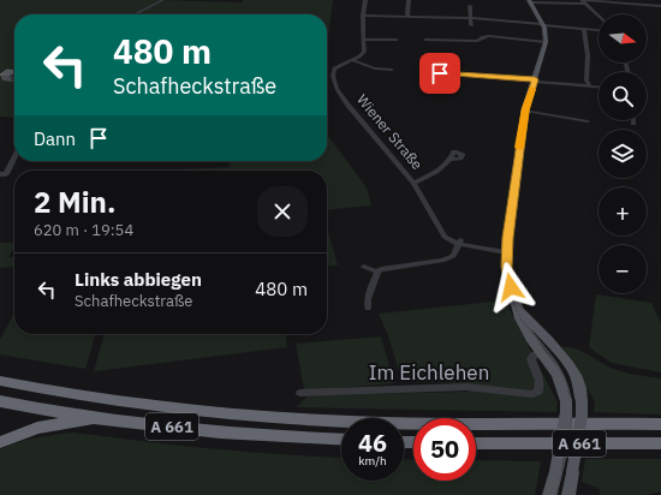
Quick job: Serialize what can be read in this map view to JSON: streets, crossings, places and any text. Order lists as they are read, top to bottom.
{
  "streets": {
    "highway": ["A 661"],
    "street": ["Wiener Straße", "Im Eichlehen"]
  },
  "north": "right",
  "page": {
    "map_buttons": ["+", "−"],
    "turn": ["480 m", "Schafheckstraße"],
    "then": "Dann",
    "heading": ["2 Min.", "620 m · 19:54"],
    "list": [
      {
        "name": "Links abbiegen",
        "note": "Schafheckstraße",
        "value": "480 m"
      }
    ],
    "speed": "46 km/h",
    "limit": "50"
  }
}
